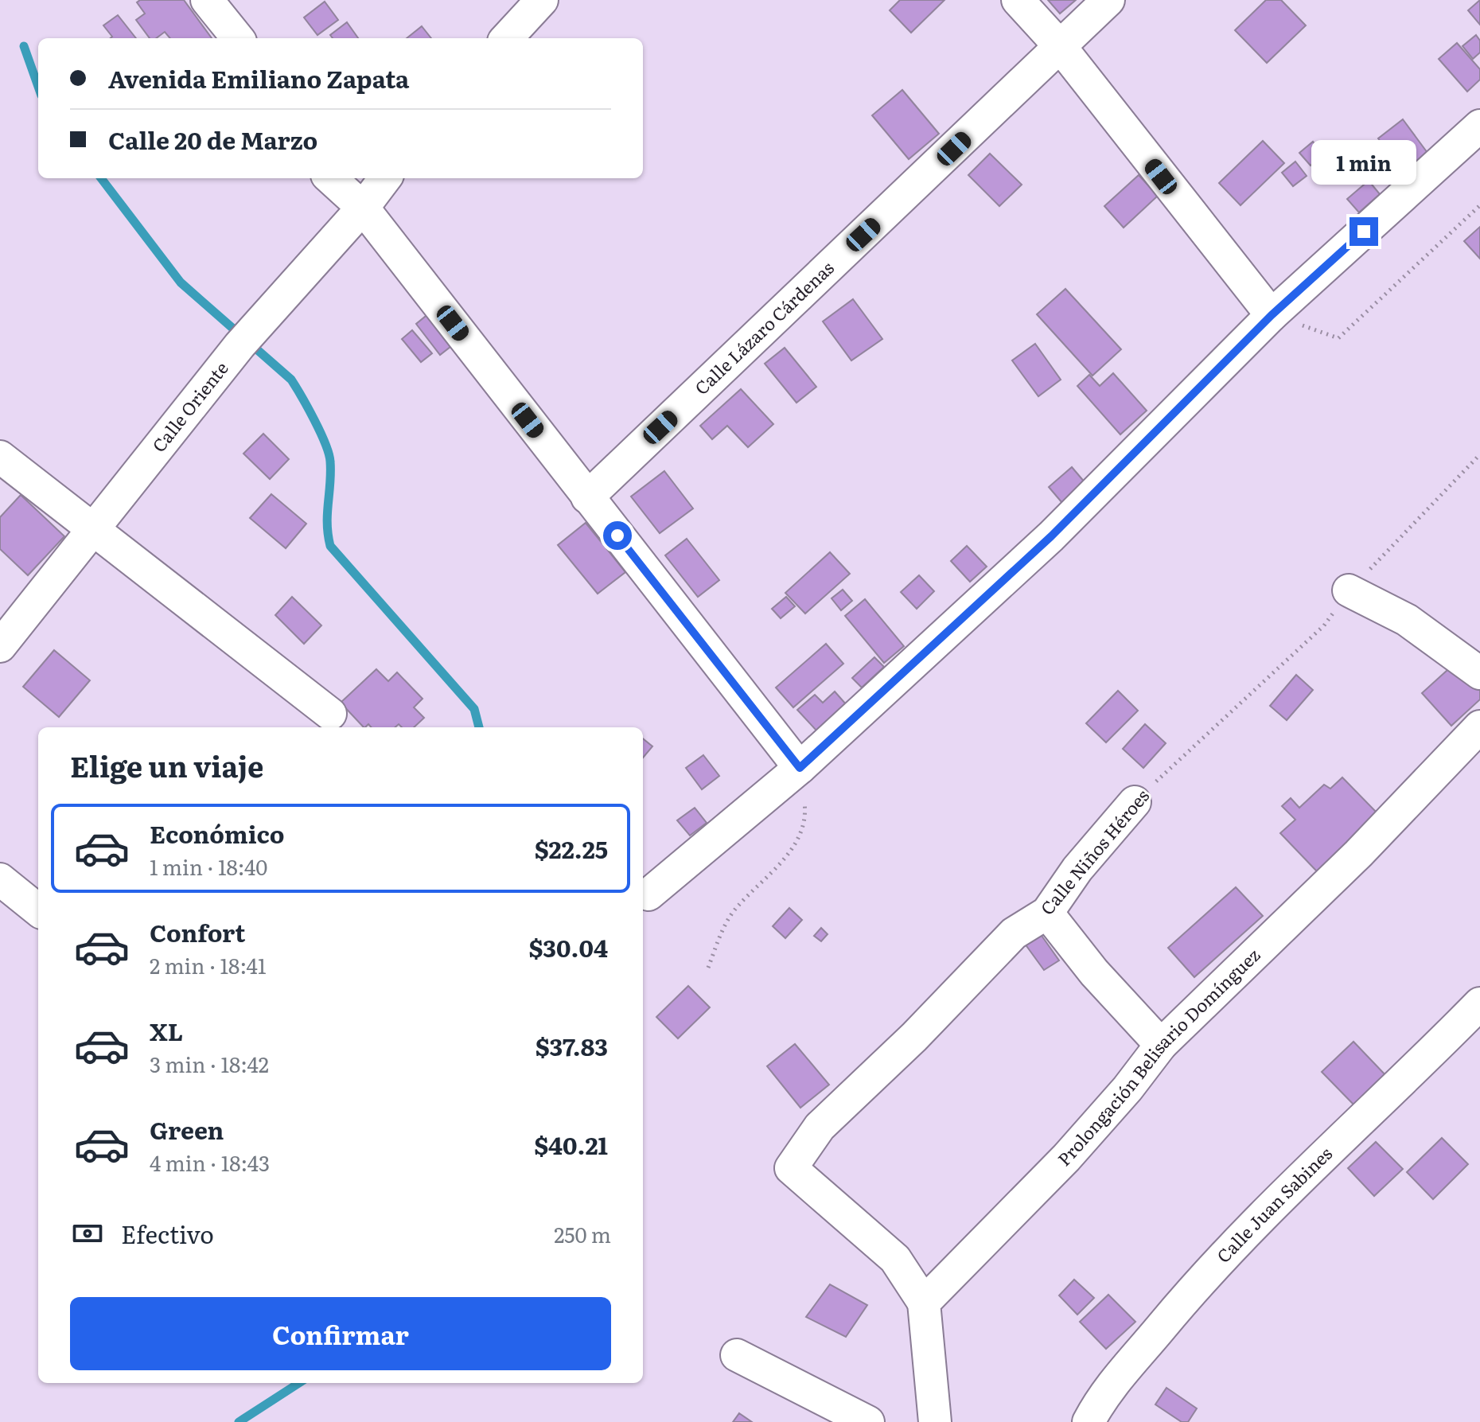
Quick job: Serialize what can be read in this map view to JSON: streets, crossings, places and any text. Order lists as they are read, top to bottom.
{
  "streets": {
    "street": [
      "Calle Lázaro Cárdenas",
      "Calle Oriente",
      "Calle Niños Héroes",
      "Prolongación Belisario Domínguez",
      "Calle Juan Sabines"
    ]
  },
  "crossings": [
    ["Calle Niños Héroes", "Prolongación Belisario Domínguez"]
  ],
  "page": {
    "banner": ["Avenida Emiliano Zapata", "Calle 20 de Marzo"],
    "bubble": "1 min",
    "heading": "Elige un viaje",
    "list": [
      {
        "name": "Económico",
        "note": "1 min · 18:40",
        "value": "$22.25"
      },
      {
        "name": "Confort",
        "note": "2 min · 18:41",
        "value": "$30.04"
      },
      {
        "name": "XL",
        "note": "3 min · 18:42",
        "value": "$37.83"
      },
      {
        "name": "Green",
        "note": "4 min · 18:43",
        "value": "$40.21"
      }
    ],
    "pay": ["Efectivo", "250 m"],
    "buttons": "Confirmar"
  }
}
